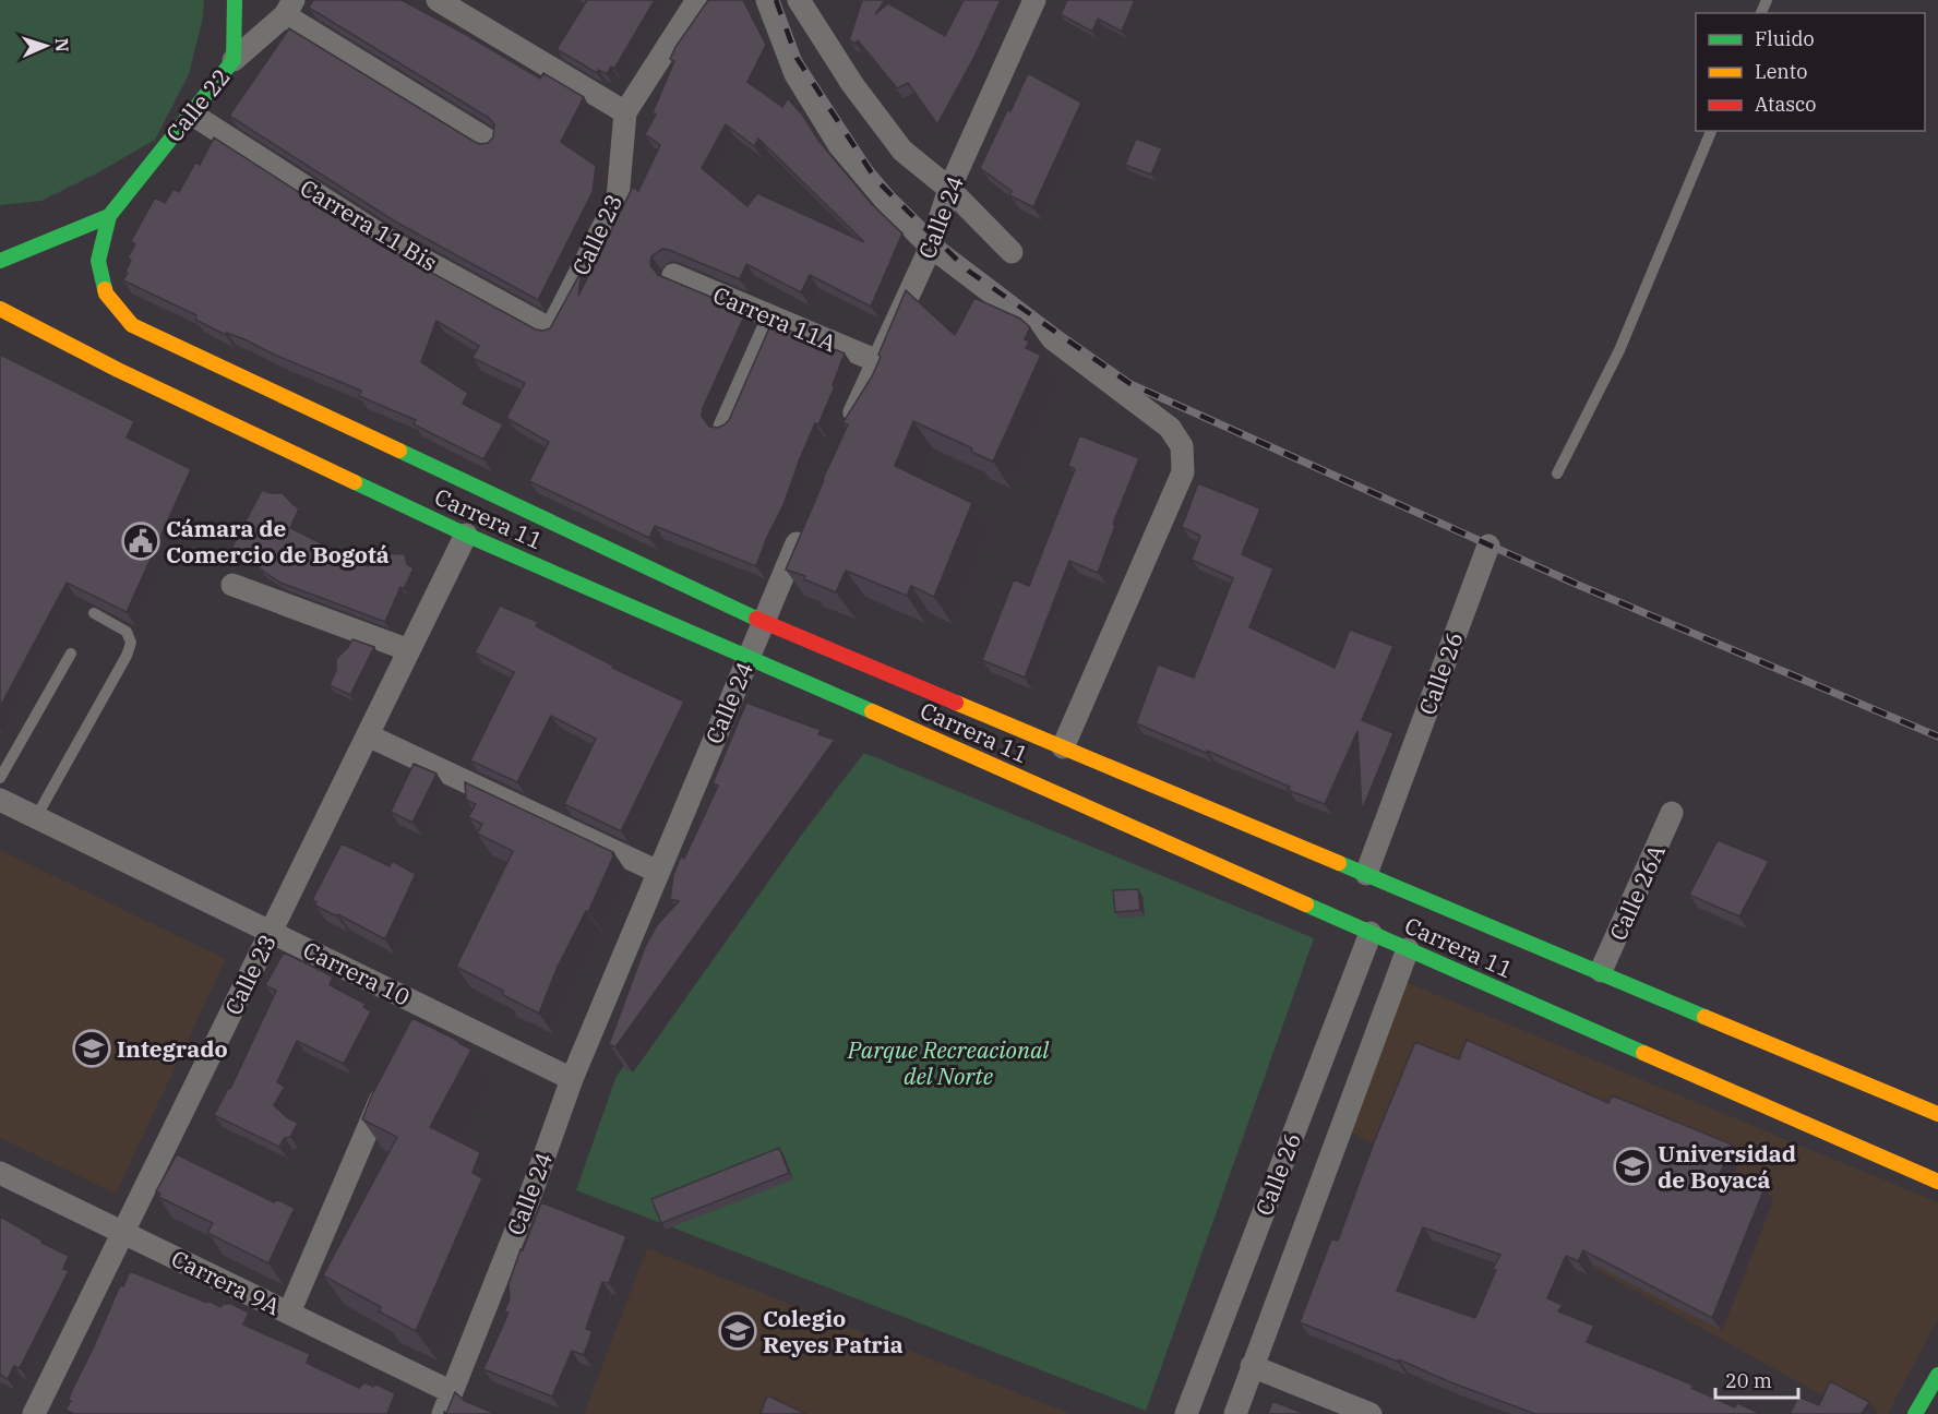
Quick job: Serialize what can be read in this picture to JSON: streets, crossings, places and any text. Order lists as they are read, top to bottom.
{
  "streets": {
    "main road": ["Calle 22", "Carrera 11"],
    "street": [
      "Calle 24",
      "Carrera 11 Bis",
      "Calle 23",
      "Carrera 11A",
      "Calle 26",
      "Calle 26A",
      "Carrera 10",
      "Carrera 9A"
    ]
  },
  "crossings": [
    ["Calle 22", "Carrera 11 Bis"],
    ["Calle 22", "Carrera 11"],
    ["Calle 24", "Carrera 11A"],
    ["Calle 24", "Carrera 11"],
    ["Calle 24", "Carrera 10"],
    ["Calle 24", "Carrera 9A"],
    ["Carrera 11 Bis", "Calle 23"],
    ["Calle 23", "Carrera 11"],
    ["Calle 23", "Carrera 10"],
    ["Calle 23", "Carrera 9A"],
    ["Carrera 11", "Calle 26"],
    ["Carrera 11", "Calle 26A"]
  ],
  "parks": ["Parque Recreacional del Norte"],
  "places": {
    "public building": ["Cámara de Comercio de Bogotá"],
    "school or university": ["Integrado", "Universidad de Boyacá", "Colegio Reyes Patria"]
  },
  "legend": ["Fluido", "Lento", "Atasco"],
  "scale_bar": "20 m",
  "north": "right"
}
